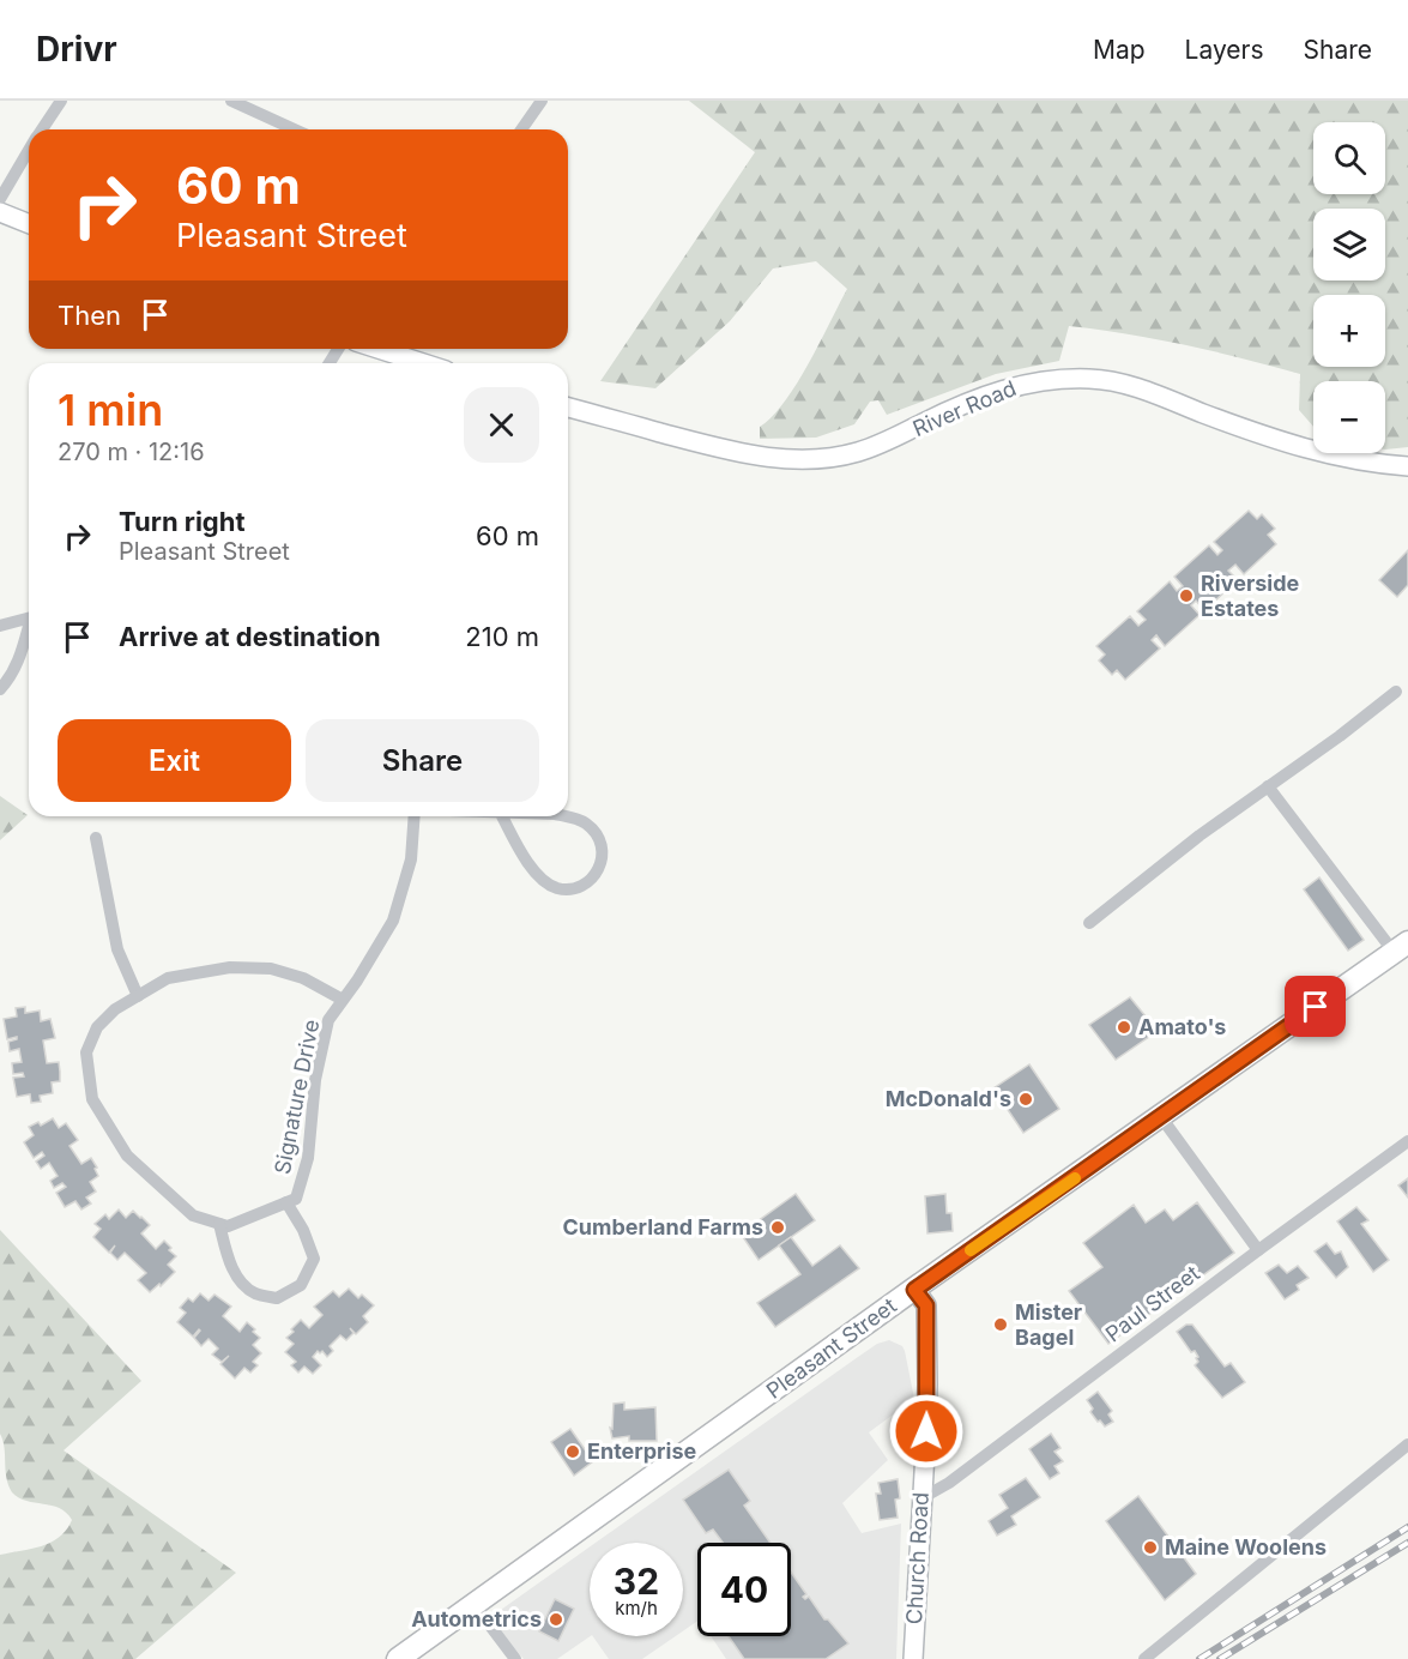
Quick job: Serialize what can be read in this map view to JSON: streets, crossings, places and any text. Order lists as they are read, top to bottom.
{
  "streets": {
    "highway": ["Pleasant Street"],
    "street": [
      "River Road",
      "Signature Drive",
      "Paul Street",
      "Church Road"
    ]
  },
  "crossings": [
    ["Paul Street", "Church Road"],
    ["Pleasant Street", "Church Road"]
  ],
  "places": [
    "Riverside Estates",
    "Amato's",
    "McDonald's",
    "Cumberland Farms",
    "Mister Bagel",
    "Enterprise",
    "Maine Woolens",
    "Autometrics"
  ],
  "page": {
    "header": "Drivr",
    "nav": ["Map", "Layers", "Share"],
    "map_buttons": ["+", "−"],
    "turn": ["60 m", "Pleasant Street"],
    "then": "Then",
    "heading": ["1 min", "270 m · 12:16"],
    "list": [
      {
        "name": "Turn right",
        "note": "Pleasant Street",
        "value": "60 m"
      },
      {
        "name": "Arrive at destination",
        "value": "210 m"
      }
    ],
    "buttons": ["Exit", "Share"],
    "speed": "32 km/h",
    "limit": "40"
  }
}
